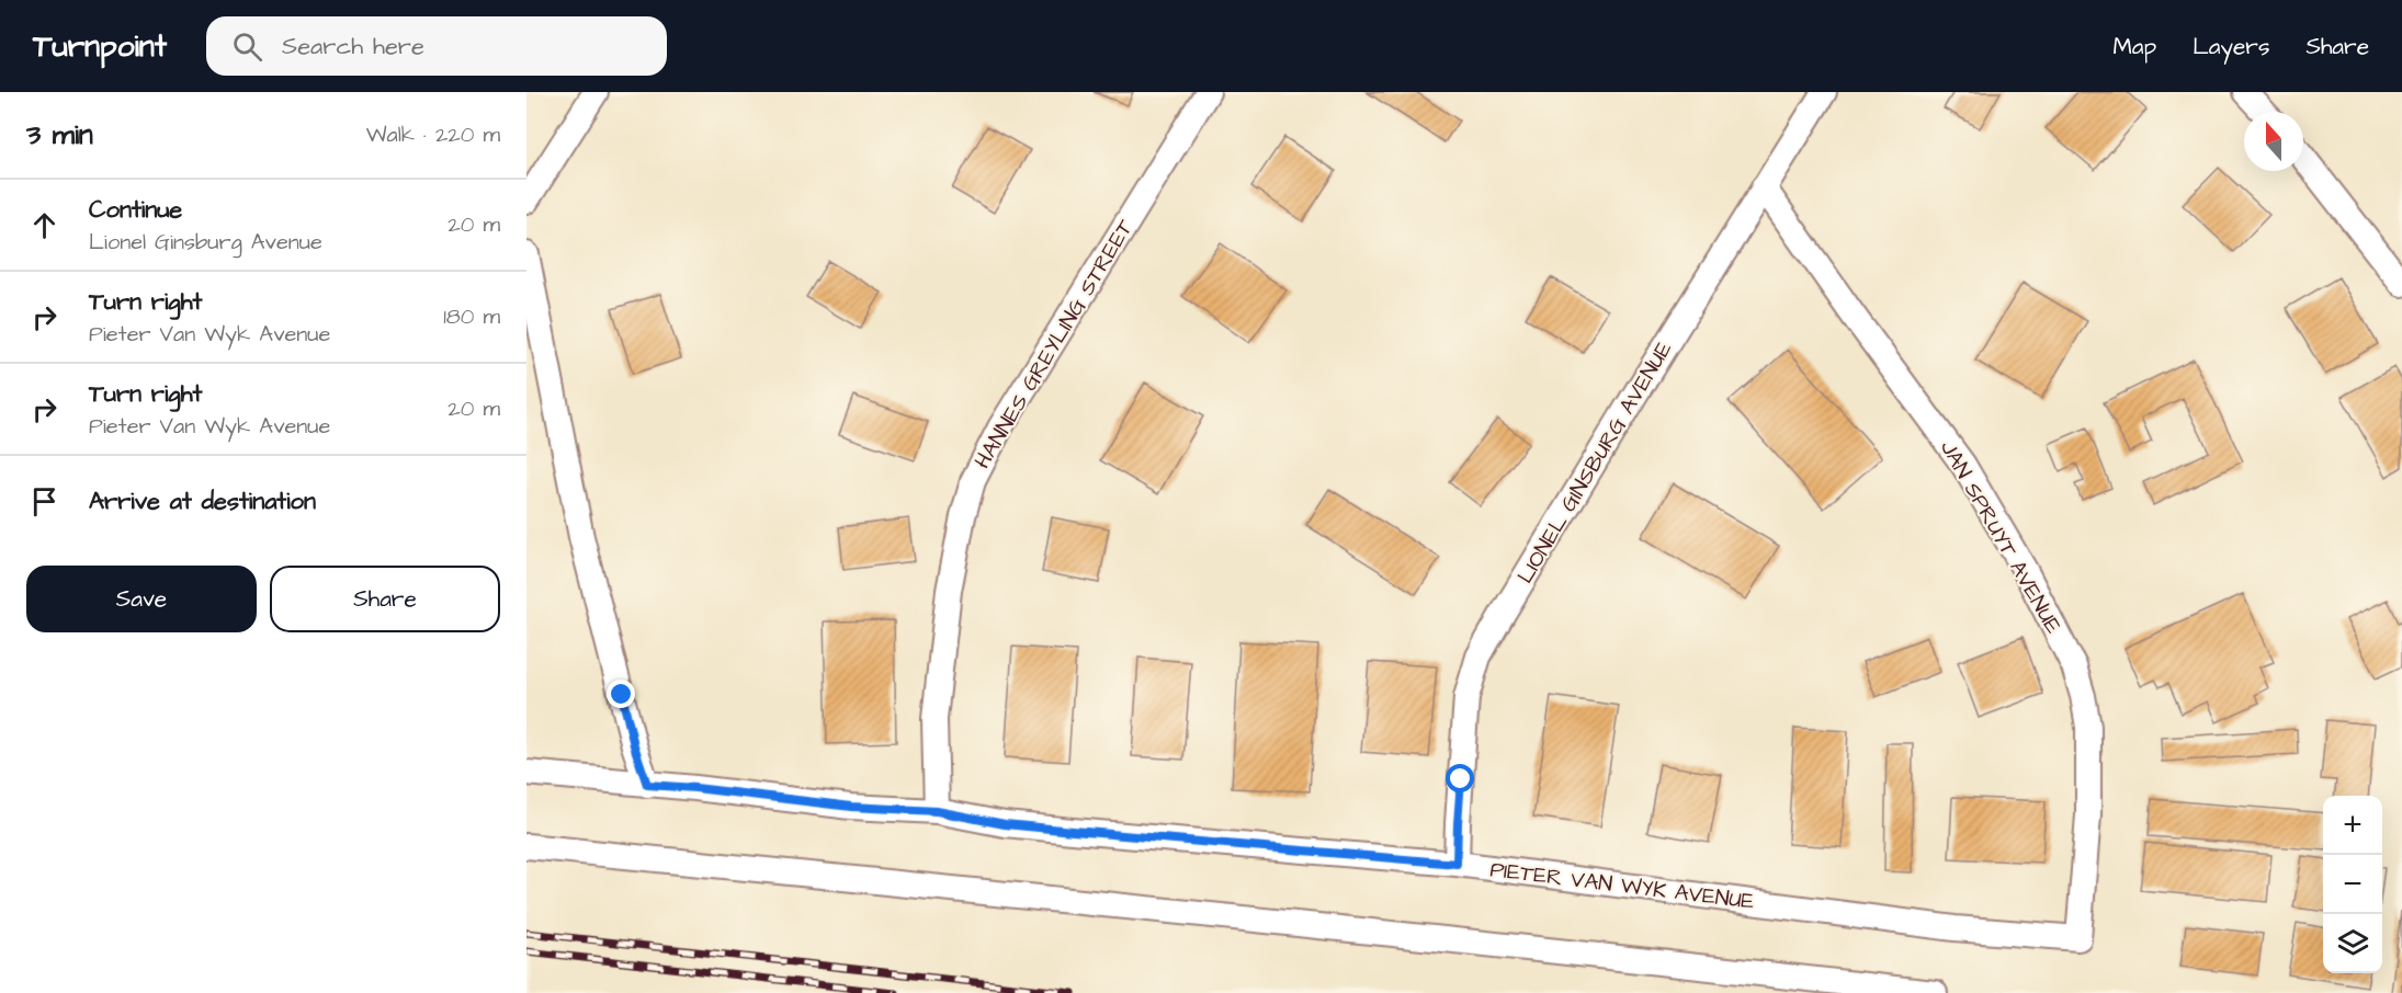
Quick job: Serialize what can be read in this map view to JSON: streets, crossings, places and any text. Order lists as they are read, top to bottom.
{
  "streets": {
    "street": [
      "HANNES GREYLING STREET",
      "LIONEL GINSBURG AVENUE",
      "JAN SPRUYT AVENUE",
      "PIETER VAN WYK AVENUE"
    ]
  },
  "crossings": [
    ["HANNES GREYLING STREET", "PIETER VAN WYK AVENUE"],
    ["LIONEL GINSBURG AVENUE", "JAN SPRUYT AVENUE"],
    ["LIONEL GINSBURG AVENUE", "PIETER VAN WYK AVENUE"],
    ["JAN SPRUYT AVENUE", "PIETER VAN WYK AVENUE"]
  ],
  "north": "top",
  "page": {
    "header": "Turnpoint",
    "search": "Search here",
    "nav": ["Map", "Layers", "Share"],
    "heading": ["3 min", "Walk · 220 m"],
    "list": [
      ["Continue", "Lionel Ginsburg Avenue", "20 m"],
      ["Turn right", "Pieter Van Wyk Avenue", "180 m"],
      ["Turn right", "Pieter Van Wyk Avenue", "20 m"],
      "Arrive at destination"
    ],
    "buttons": ["Save", "Share"],
    "map_buttons": ["+", "−"]
  }
}
